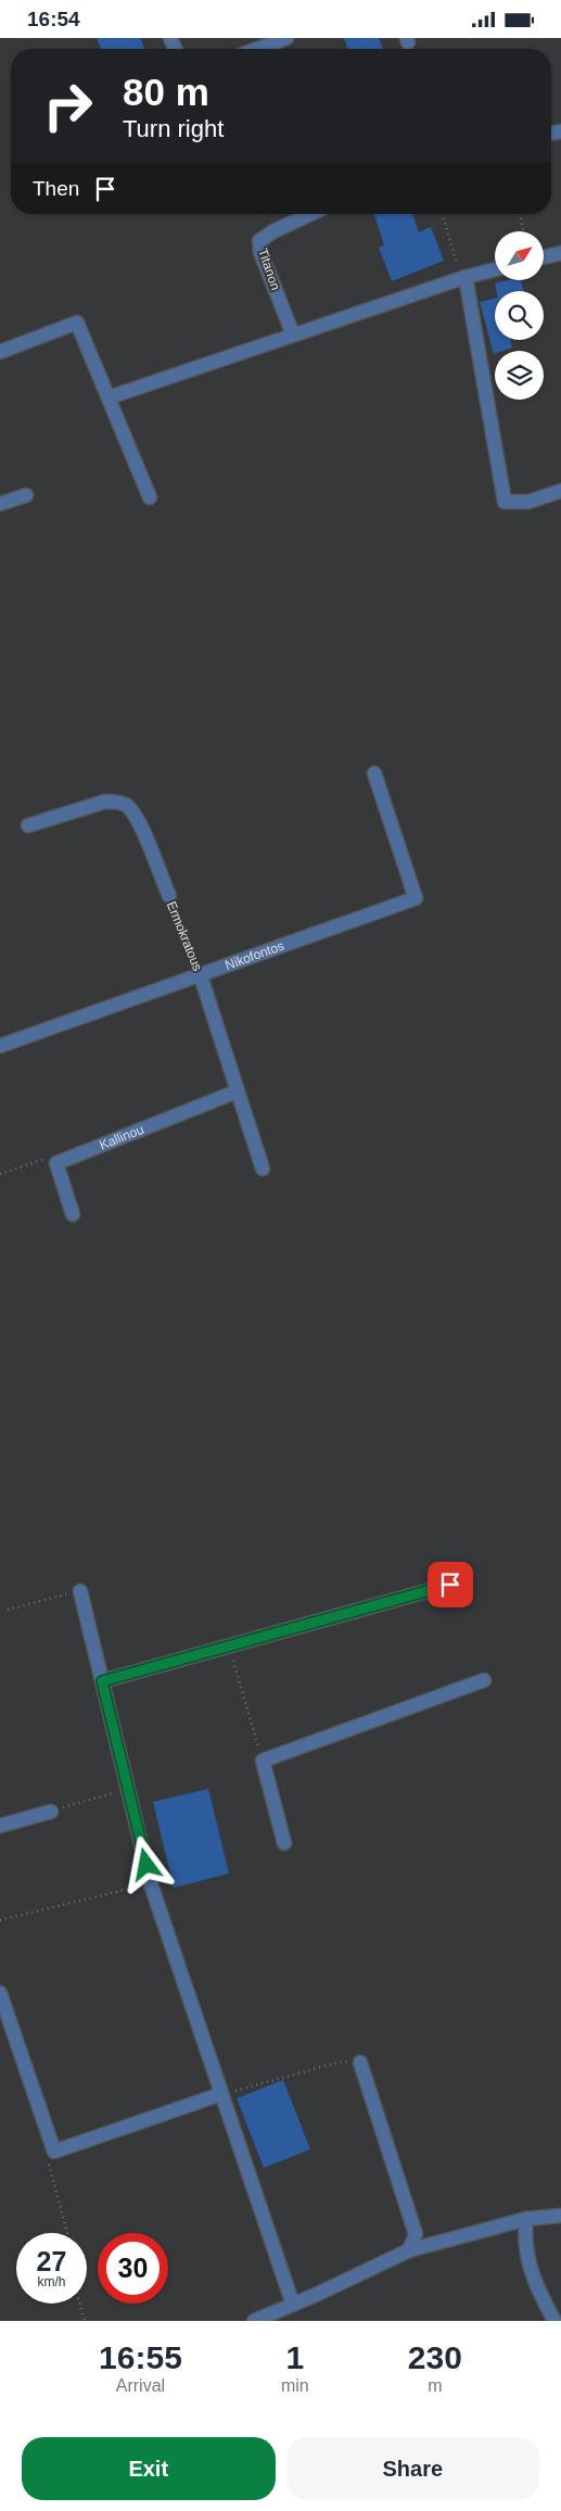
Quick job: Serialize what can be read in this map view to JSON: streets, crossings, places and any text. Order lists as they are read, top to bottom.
{
  "streets": {
    "street": [
      "Titanon",
      "Ermokratous",
      "Nikofontos",
      "Kallinou"
    ]
  },
  "crossings": [
    ["Ermokratous", "Nikofontos"],
    ["Ermokratous", "Kallinou"]
  ],
  "north": "top right",
  "page": {
    "status": "16:54",
    "turn": ["80 m", "Turn right"],
    "then": "Then",
    "speed": "27 km/h",
    "limit": "30",
    "eta": [
      "16:55",
      "Arrival",
      "1",
      "min",
      "230",
      "m"
    ],
    "buttons": ["Exit", "Share"]
  }
}
